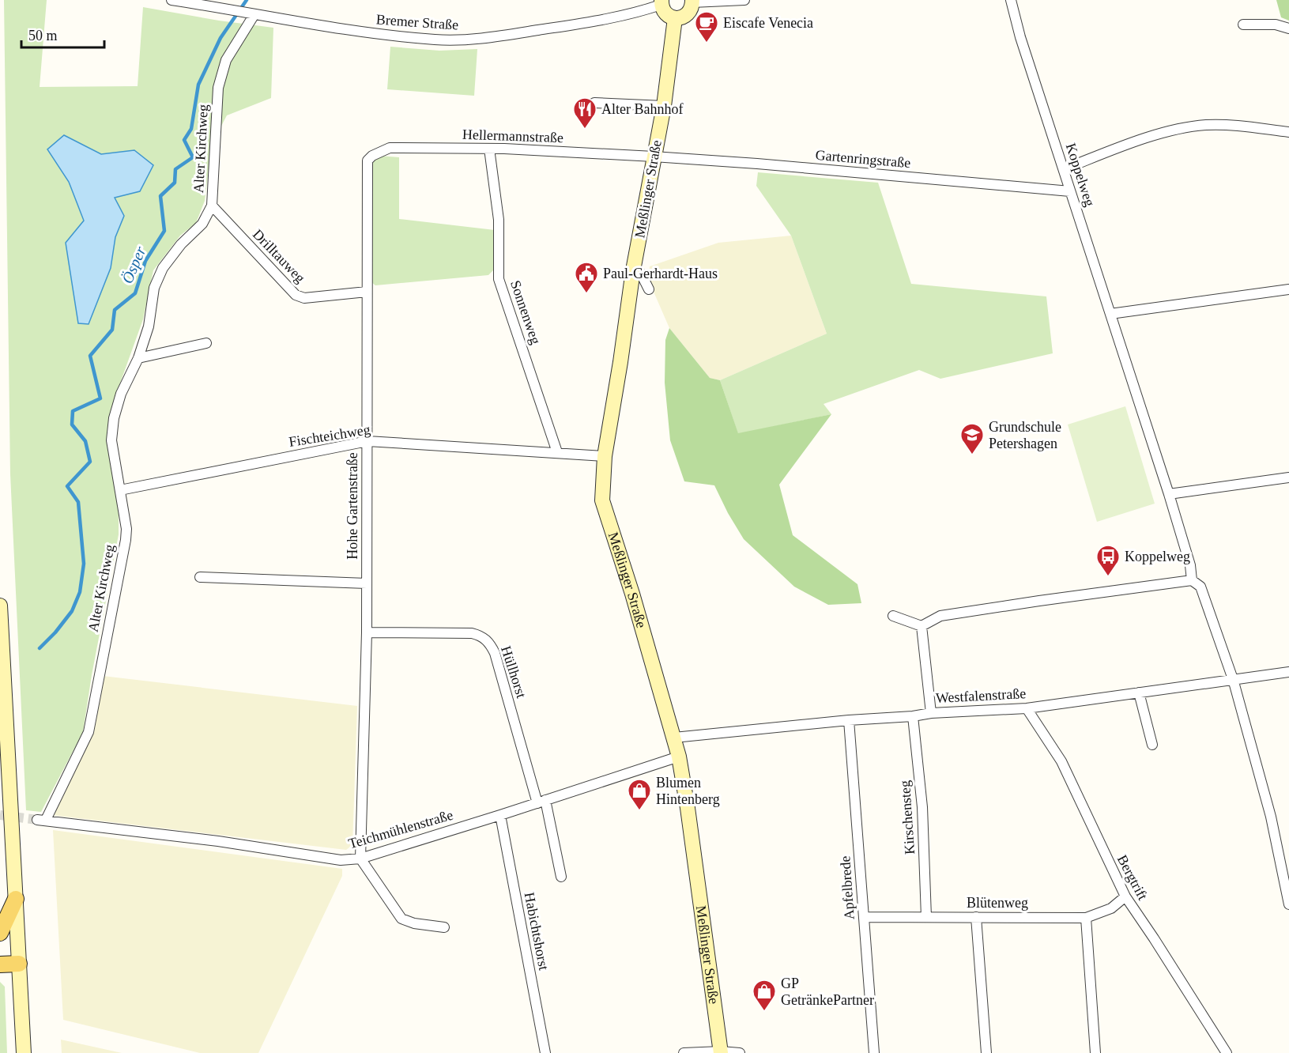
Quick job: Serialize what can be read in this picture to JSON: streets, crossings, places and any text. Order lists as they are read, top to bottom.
{
  "streets": {
    "street": [
      "Bremer Straße",
      "Hellermannstraße",
      "Alter Kirchweg",
      "Gartenringstraße",
      "Koppelweg",
      "Meßlinger Straße",
      "Drilltauweg",
      "Sonnenweg",
      "Fischteichweg",
      "Hohe Gartenstraße",
      "Hüllhorst",
      "Westfalenstraße",
      "Kirschensteg",
      "Teichmühlenstraße",
      "Bergtrift",
      "Apfelbrede",
      "Blütenweg",
      "Habichtshorst"
    ]
  },
  "crossings": [
    ["Bremer Straße", "Alter Kirchweg"],
    ["Hellermannstraße", "Gartenringstraße"],
    ["Hellermannstraße", "Meßlinger Straße"],
    ["Hellermannstraße", "Sonnenweg"],
    ["Hellermannstraße", "Hohe Gartenstraße"],
    ["Alter Kirchweg", "Drilltauweg"],
    ["Alter Kirchweg", "Fischteichweg"],
    ["Alter Kirchweg", "Teichmühlenstraße"],
    ["Gartenringstraße", "Koppelweg"],
    ["Gartenringstraße", "Meßlinger Straße"],
    ["Koppelweg", "Westfalenstraße"],
    ["Meßlinger Straße", "Fischteichweg"],
    ["Meßlinger Straße", "Westfalenstraße"],
    ["Meßlinger Straße", "Teichmühlenstraße"],
    ["Drilltauweg", "Hohe Gartenstraße"],
    ["Sonnenweg", "Fischteichweg"],
    ["Fischteichweg", "Hohe Gartenstraße"],
    ["Hohe Gartenstraße", "Hüllhorst"],
    ["Hohe Gartenstraße", "Teichmühlenstraße"],
    ["Hüllhorst", "Teichmühlenstraße"],
    ["Westfalenstraße", "Kirschensteg"],
    ["Westfalenstraße", "Bergtrift"],
    ["Westfalenstraße", "Apfelbrede"],
    ["Kirschensteg", "Blütenweg"],
    ["Teichmühlenstraße", "Habichtshorst"],
    ["Bergtrift", "Blütenweg"],
    ["Apfelbrede", "Blütenweg"]
  ],
  "water": ["Ösper"],
  "places": {
    "cafe": ["Eiscafe Venecia"],
    "restaurant": ["Alter Bahnhof"],
    "public building": ["Paul-Gerhardt-Haus"],
    "school or university": ["Grundschule Petershagen"],
    "bus stop": ["Koppelweg"],
    "shop": ["Blumen Hintenberg", "GP GetränkePartner"]
  },
  "scale_bar": "50 m"
}
